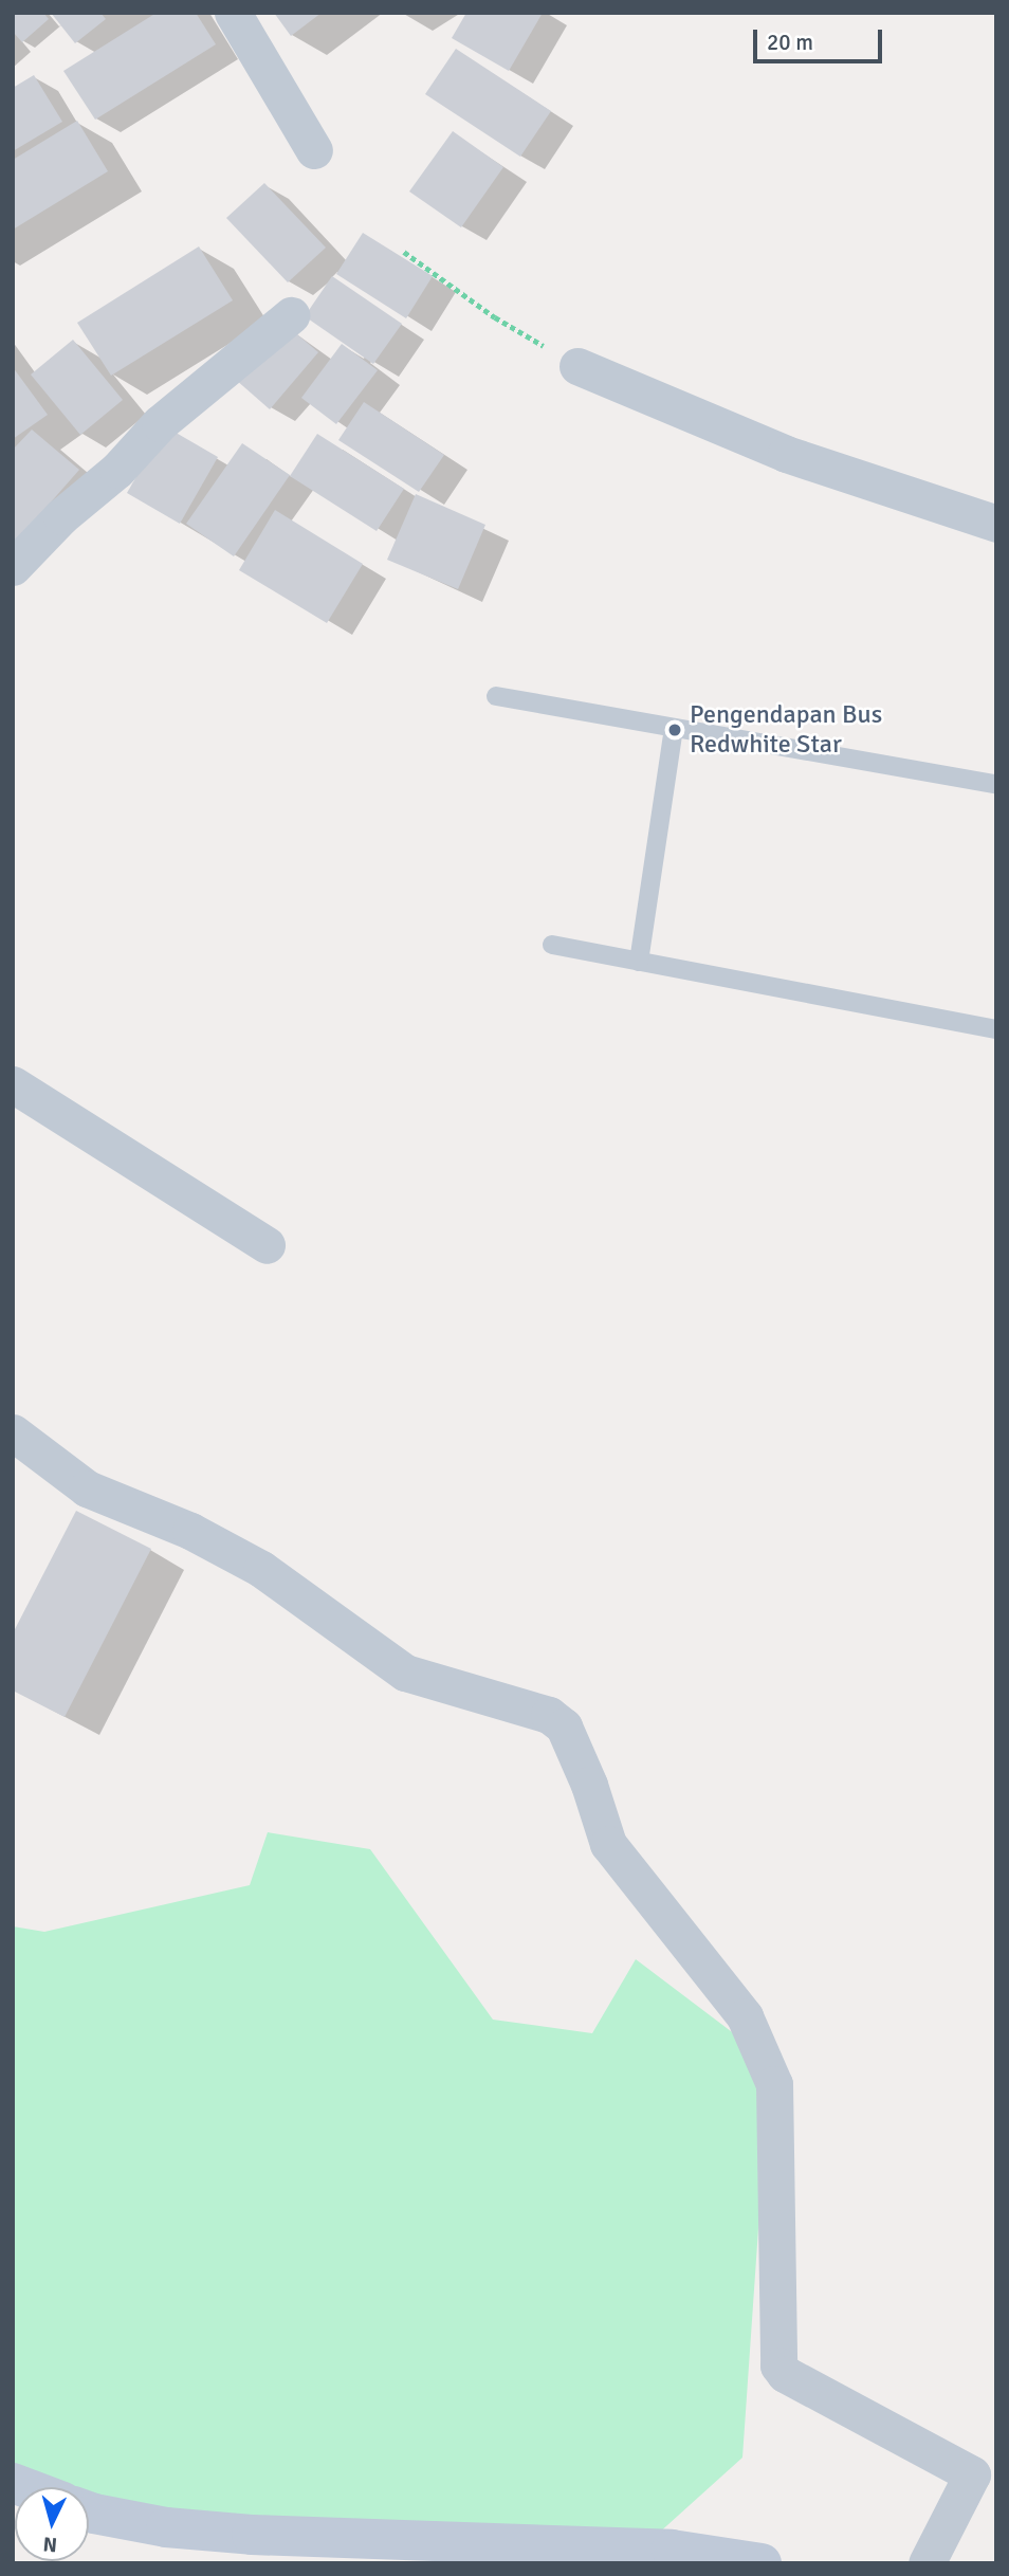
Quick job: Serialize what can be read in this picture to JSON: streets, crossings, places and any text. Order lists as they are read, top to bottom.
{
  "places": ["Pengendapan Bus Redwhite Star"],
  "scale_bar": "20 m",
  "north": "bottom"
}
